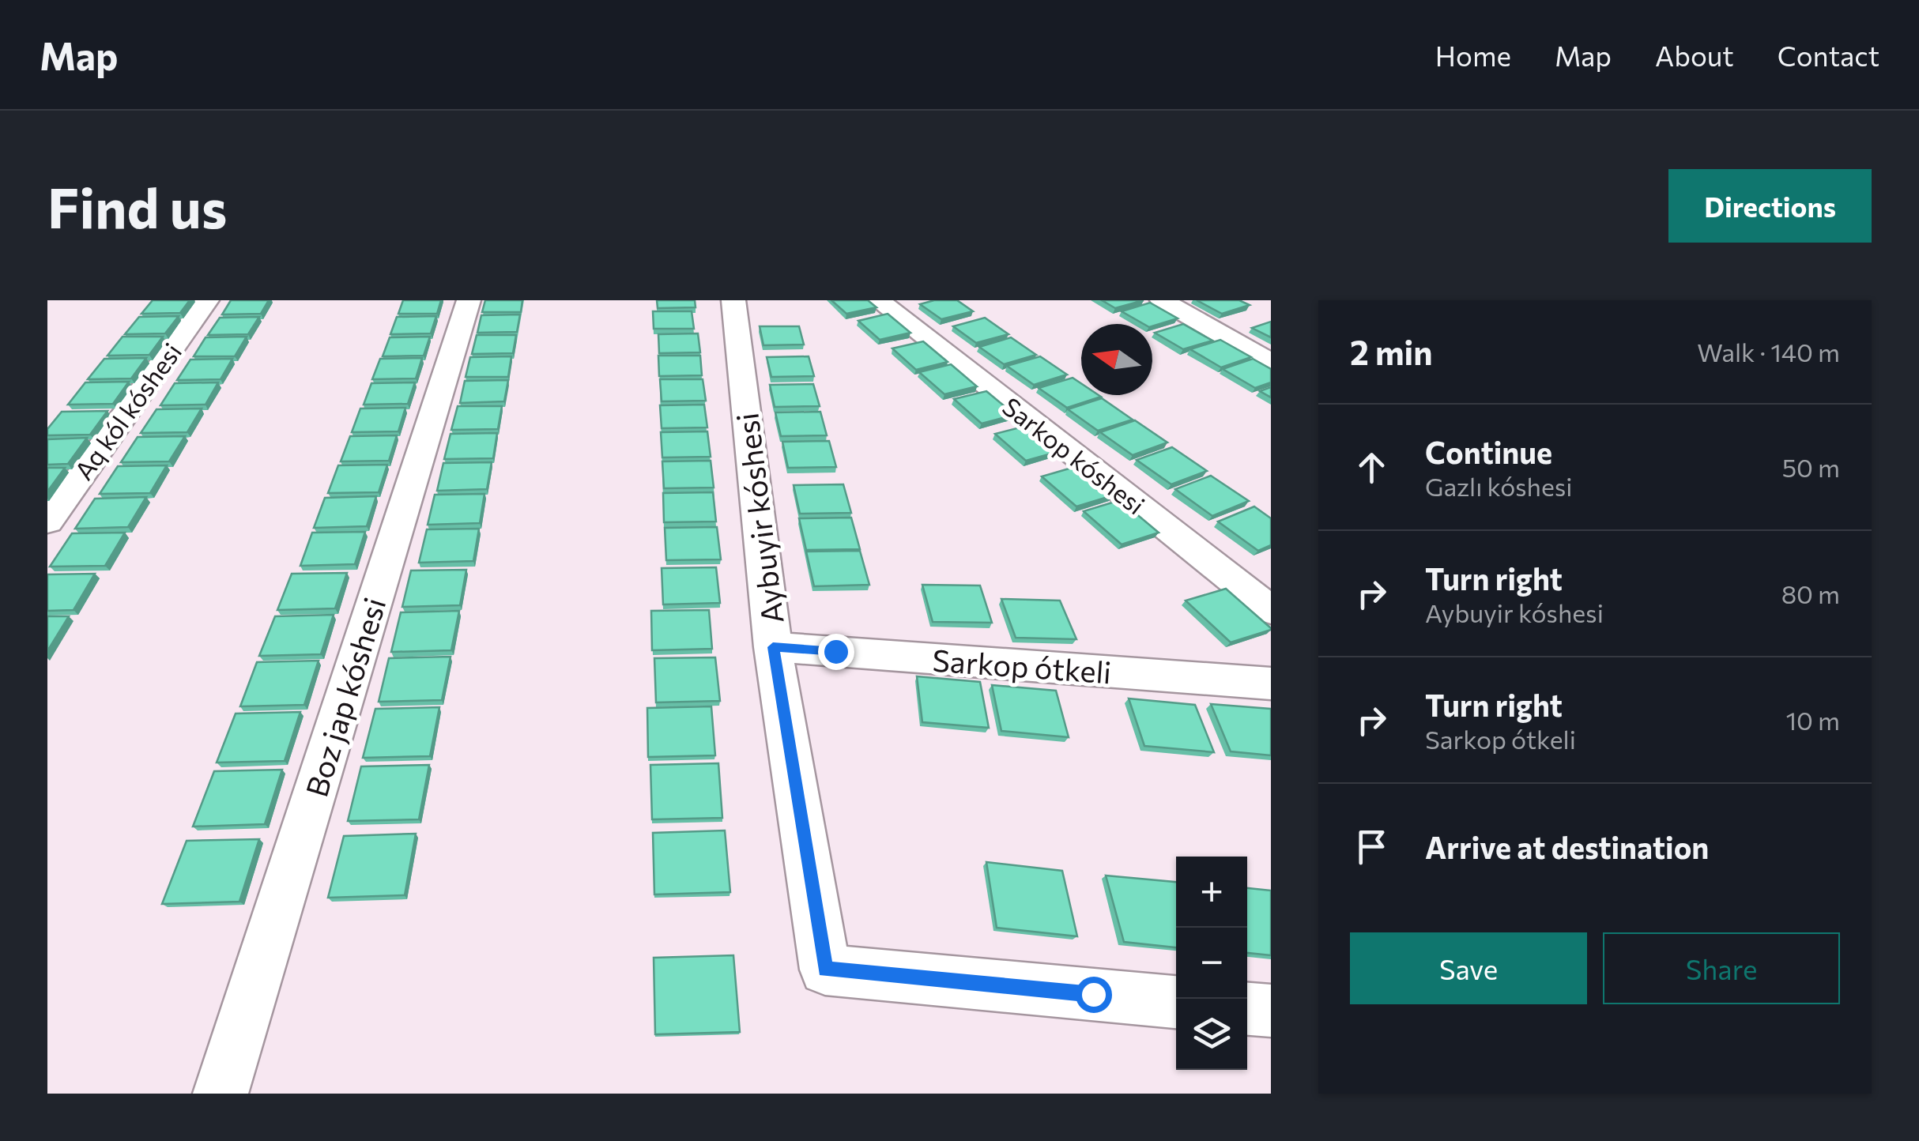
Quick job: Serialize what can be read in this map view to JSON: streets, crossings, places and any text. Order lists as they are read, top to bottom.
{
  "streets": {
    "street": [
      "Aq kól kóshesi",
      "Sarkop kóshesi",
      "Aybuyir kóshesi",
      "Sarkop ótkeli",
      "Boz jap kóshesi"
    ]
  },
  "crossings": [
    ["Aybuyir kóshesi", "Sarkop ótkeli"]
  ],
  "north": "left",
  "page": {
    "header": "Map",
    "nav": [
      "Home",
      "Map",
      "About",
      "Contact"
    ],
    "buttons": [
      "Directions",
      ["Save", "Share"]
    ],
    "title": "Find us",
    "heading": ["2 min", "Walk · 140 m"],
    "list": [
      ["Continue", "Gazlı kóshesi", "50 m"],
      ["Turn right", "Aybuyir kóshesi", "80 m"],
      ["Turn right", "Sarkop ótkeli", "10 m"],
      "Arrive at destination"
    ],
    "map_buttons": ["+", "−"]
  }
}
